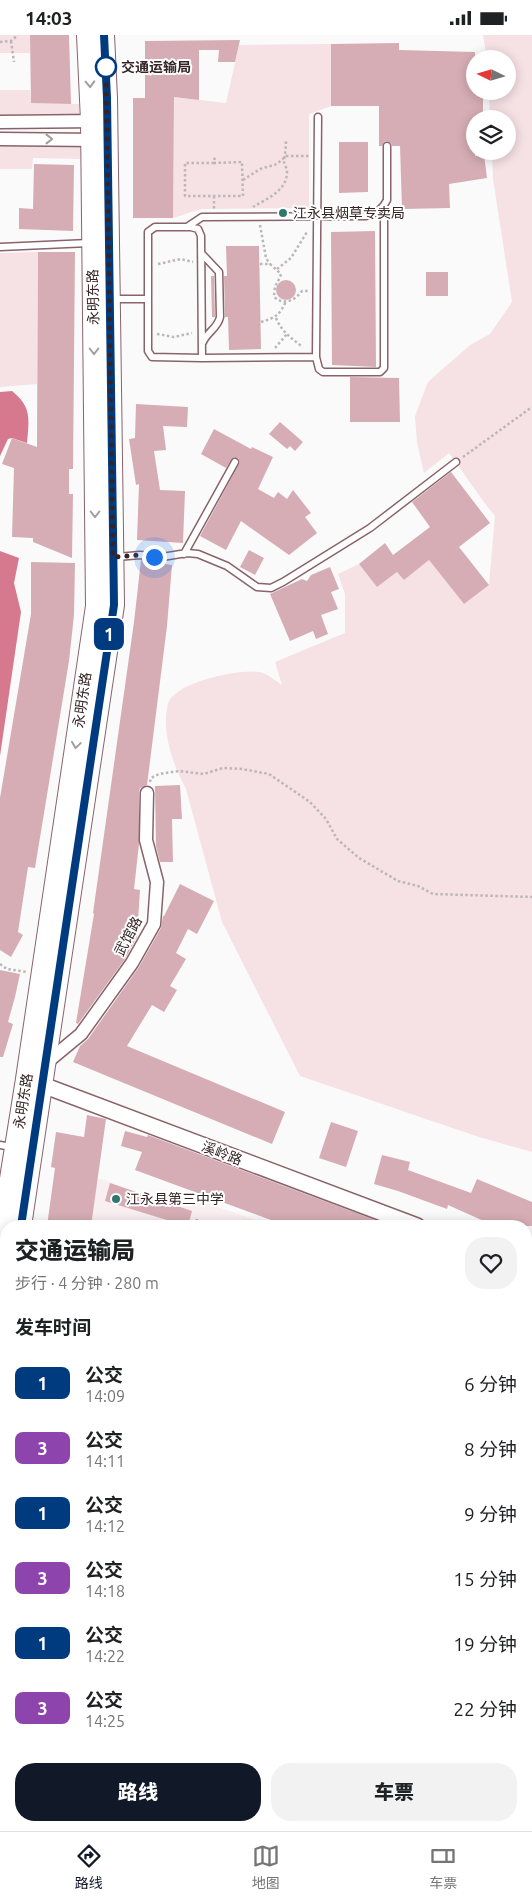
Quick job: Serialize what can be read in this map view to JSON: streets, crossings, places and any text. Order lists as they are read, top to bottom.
{
  "streets": {
    "main road": ["永明东路"],
    "street": ["武馆路", "溪岭路"]
  },
  "crossings": [
    ["永明东路", "武馆路"],
    ["永明东路", "溪岭路"]
  ],
  "places": ["交通运输局", "江永县烟草专卖局", "江永县第三中学"],
  "lines": ["bus line 1"],
  "north": "left",
  "page": {
    "status": "14:03",
    "on_map": "1",
    "heading": [
      ["交通运输局", "步行 · 4 分钟 · 280 m"],
      "发车时间"
    ],
    "list": [
      {
        "mark": "1",
        "name": "公交",
        "note": "14:09",
        "value": "6 分钟"
      },
      {
        "mark": "3",
        "name": "公交",
        "note": "14:11",
        "value": "8 分钟"
      },
      {
        "mark": "1",
        "name": "公交",
        "note": "14:12",
        "value": "9 分钟"
      },
      {
        "mark": "3",
        "name": "公交",
        "note": "14:18",
        "value": "15 分钟"
      },
      {
        "mark": "1",
        "name": "公交",
        "note": "14:22",
        "value": "19 分钟"
      },
      {
        "mark": "3",
        "name": "公交",
        "note": "14:25",
        "value": "22 分钟"
      }
    ],
    "buttons": ["路线", "车票"],
    "tabs": ["路线", "地图", "车票"]
  }
}
